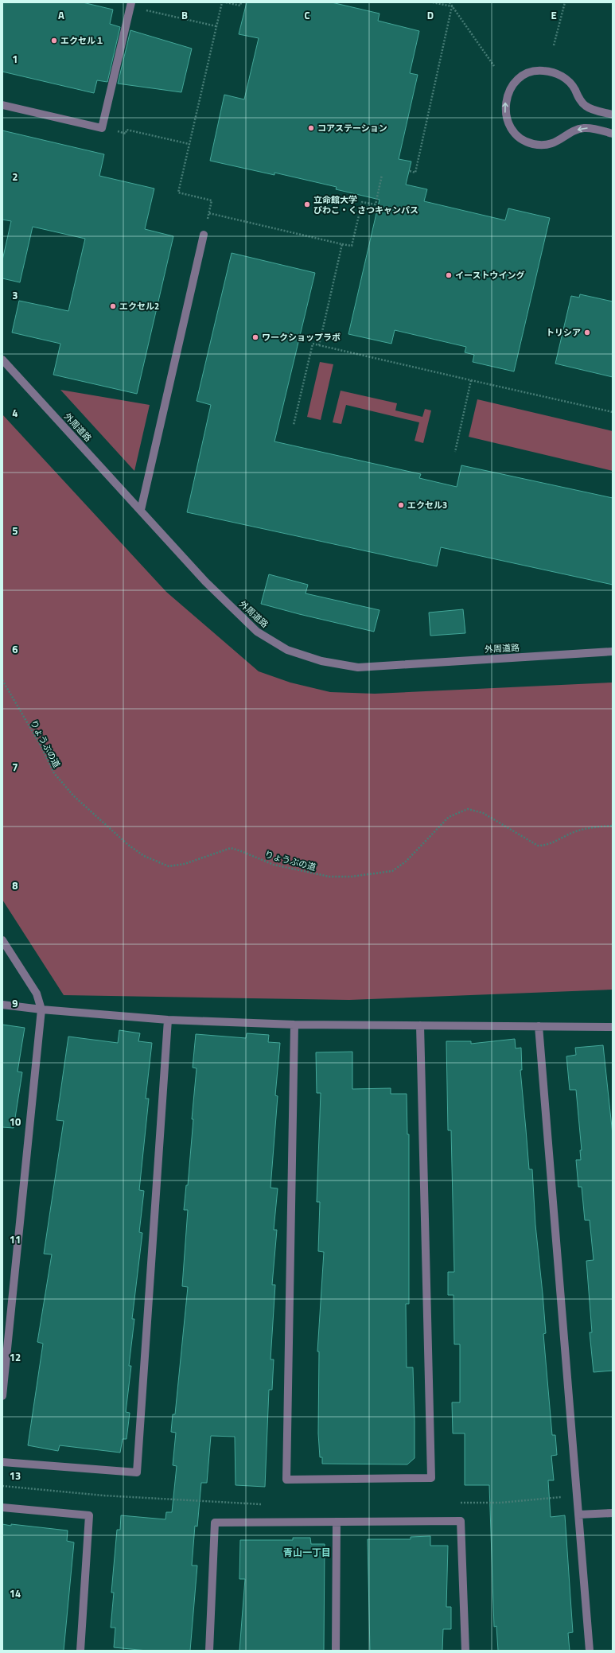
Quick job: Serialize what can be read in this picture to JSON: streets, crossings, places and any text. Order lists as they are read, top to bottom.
{
  "streets": {
    "street": ["外周道路"],
    "path": ["りょうぶの道"]
  },
  "districts": ["青山一丁目"],
  "places": [
    "エクセル１",
    "コアステーション",
    "立命館大学 びわこ・くさつキャンパス",
    "イーストウイング",
    "エクセル2",
    "トリシア",
    "ワークショップラボ",
    "エクセル3"
  ],
  "grid": {
    "columns": [
      "A",
      "B",
      "C",
      "D",
      "E"
    ],
    "rows": [
      "1",
      "2",
      "3",
      "4",
      "5",
      "6",
      "7",
      "8",
      "9",
      "10",
      "11",
      "12",
      "13",
      "14"
    ]
  }
}
